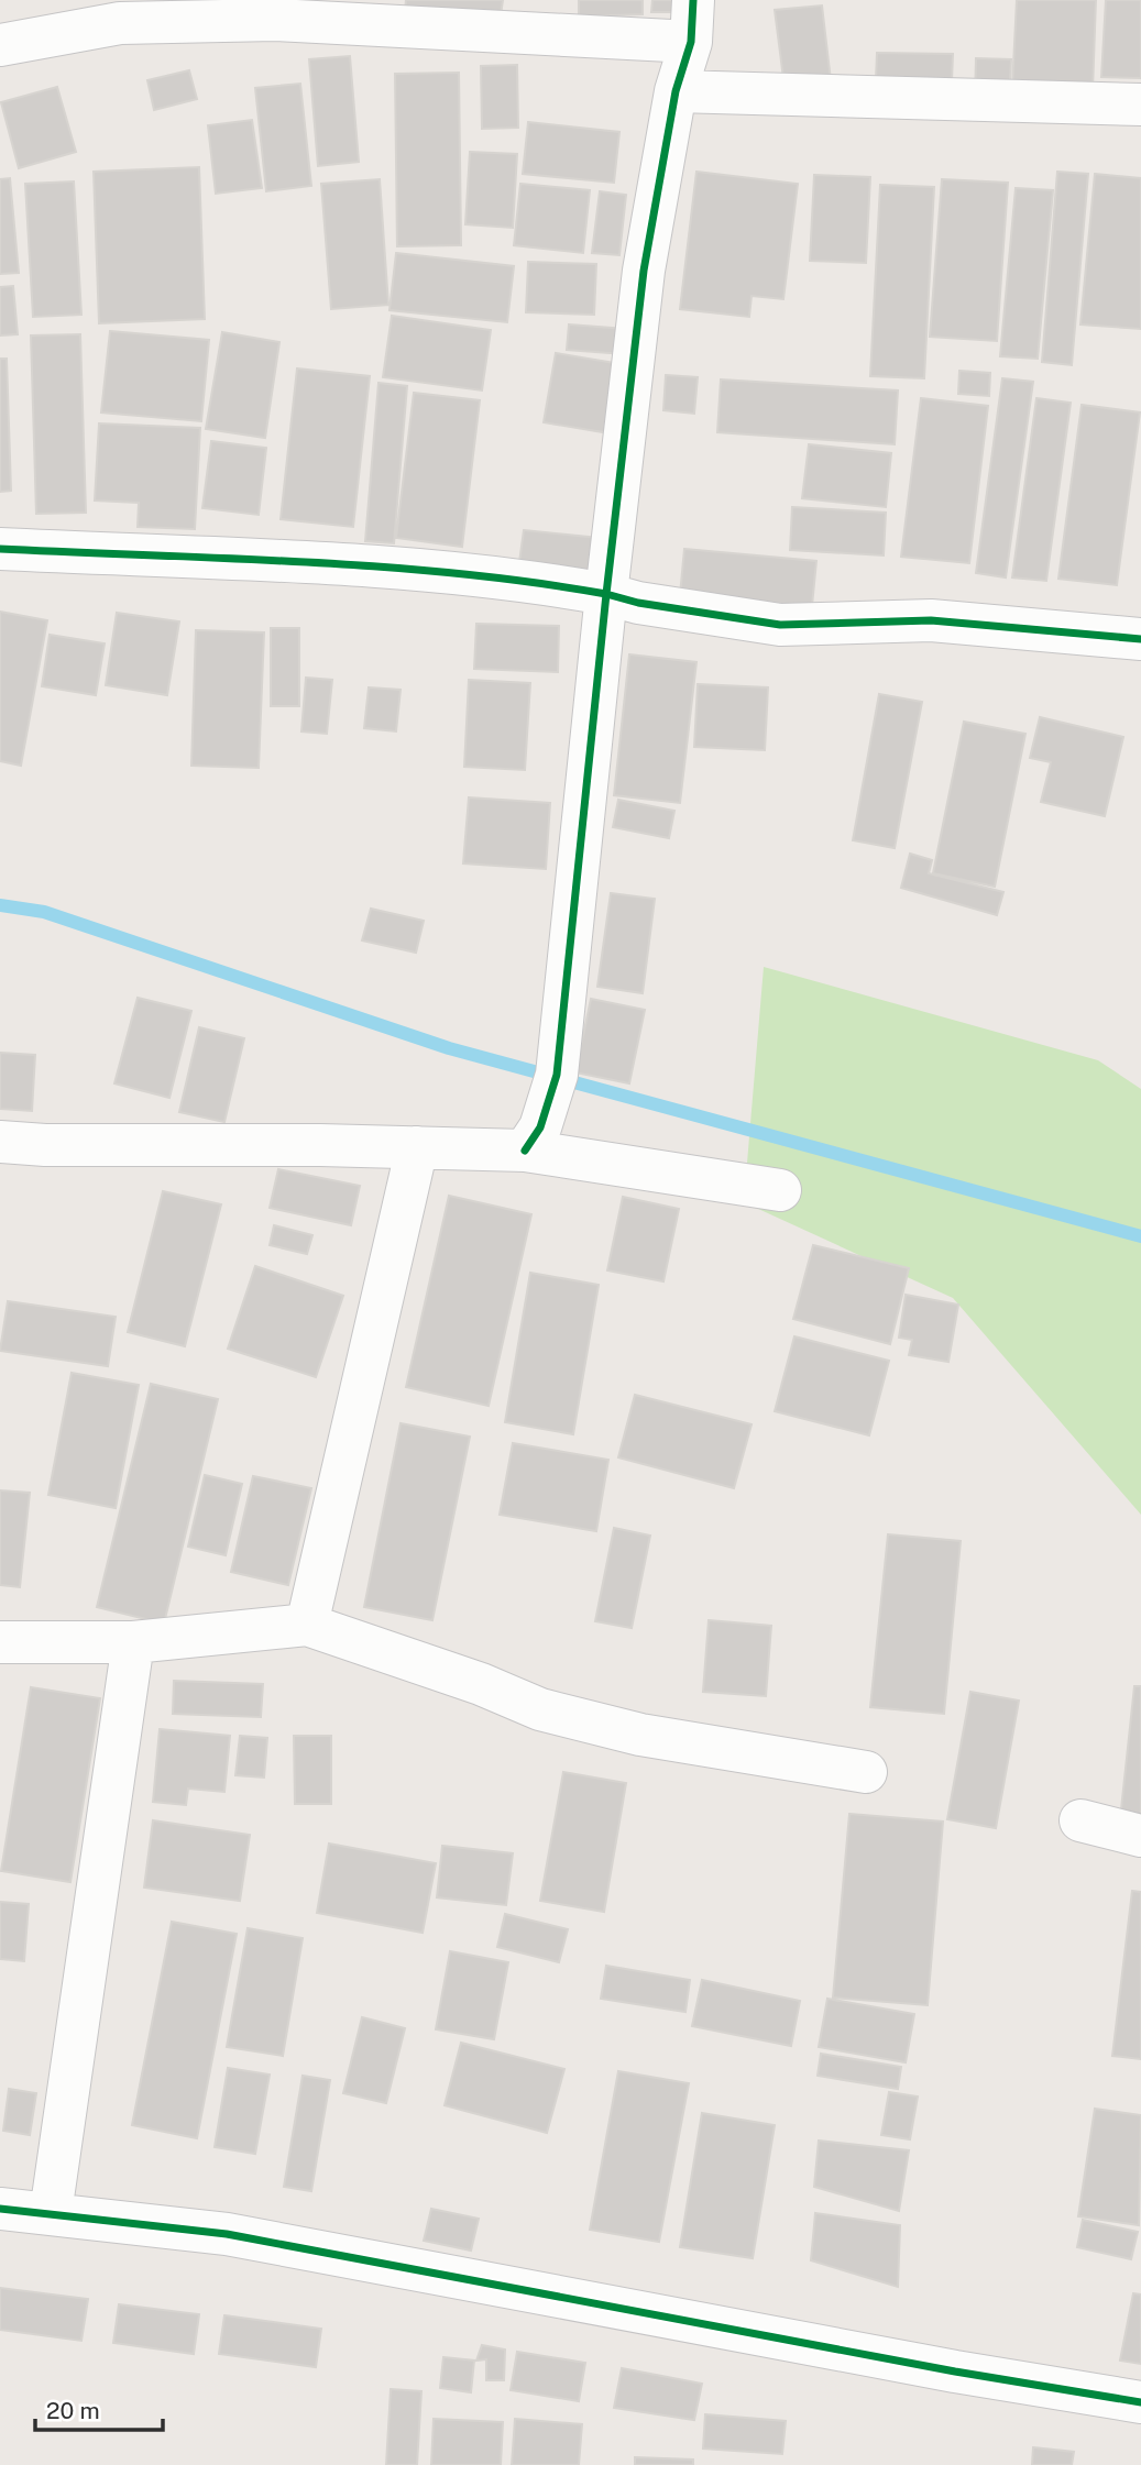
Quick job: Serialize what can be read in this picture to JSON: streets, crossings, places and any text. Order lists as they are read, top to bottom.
{
  "scale_bar": "20 m"
}
